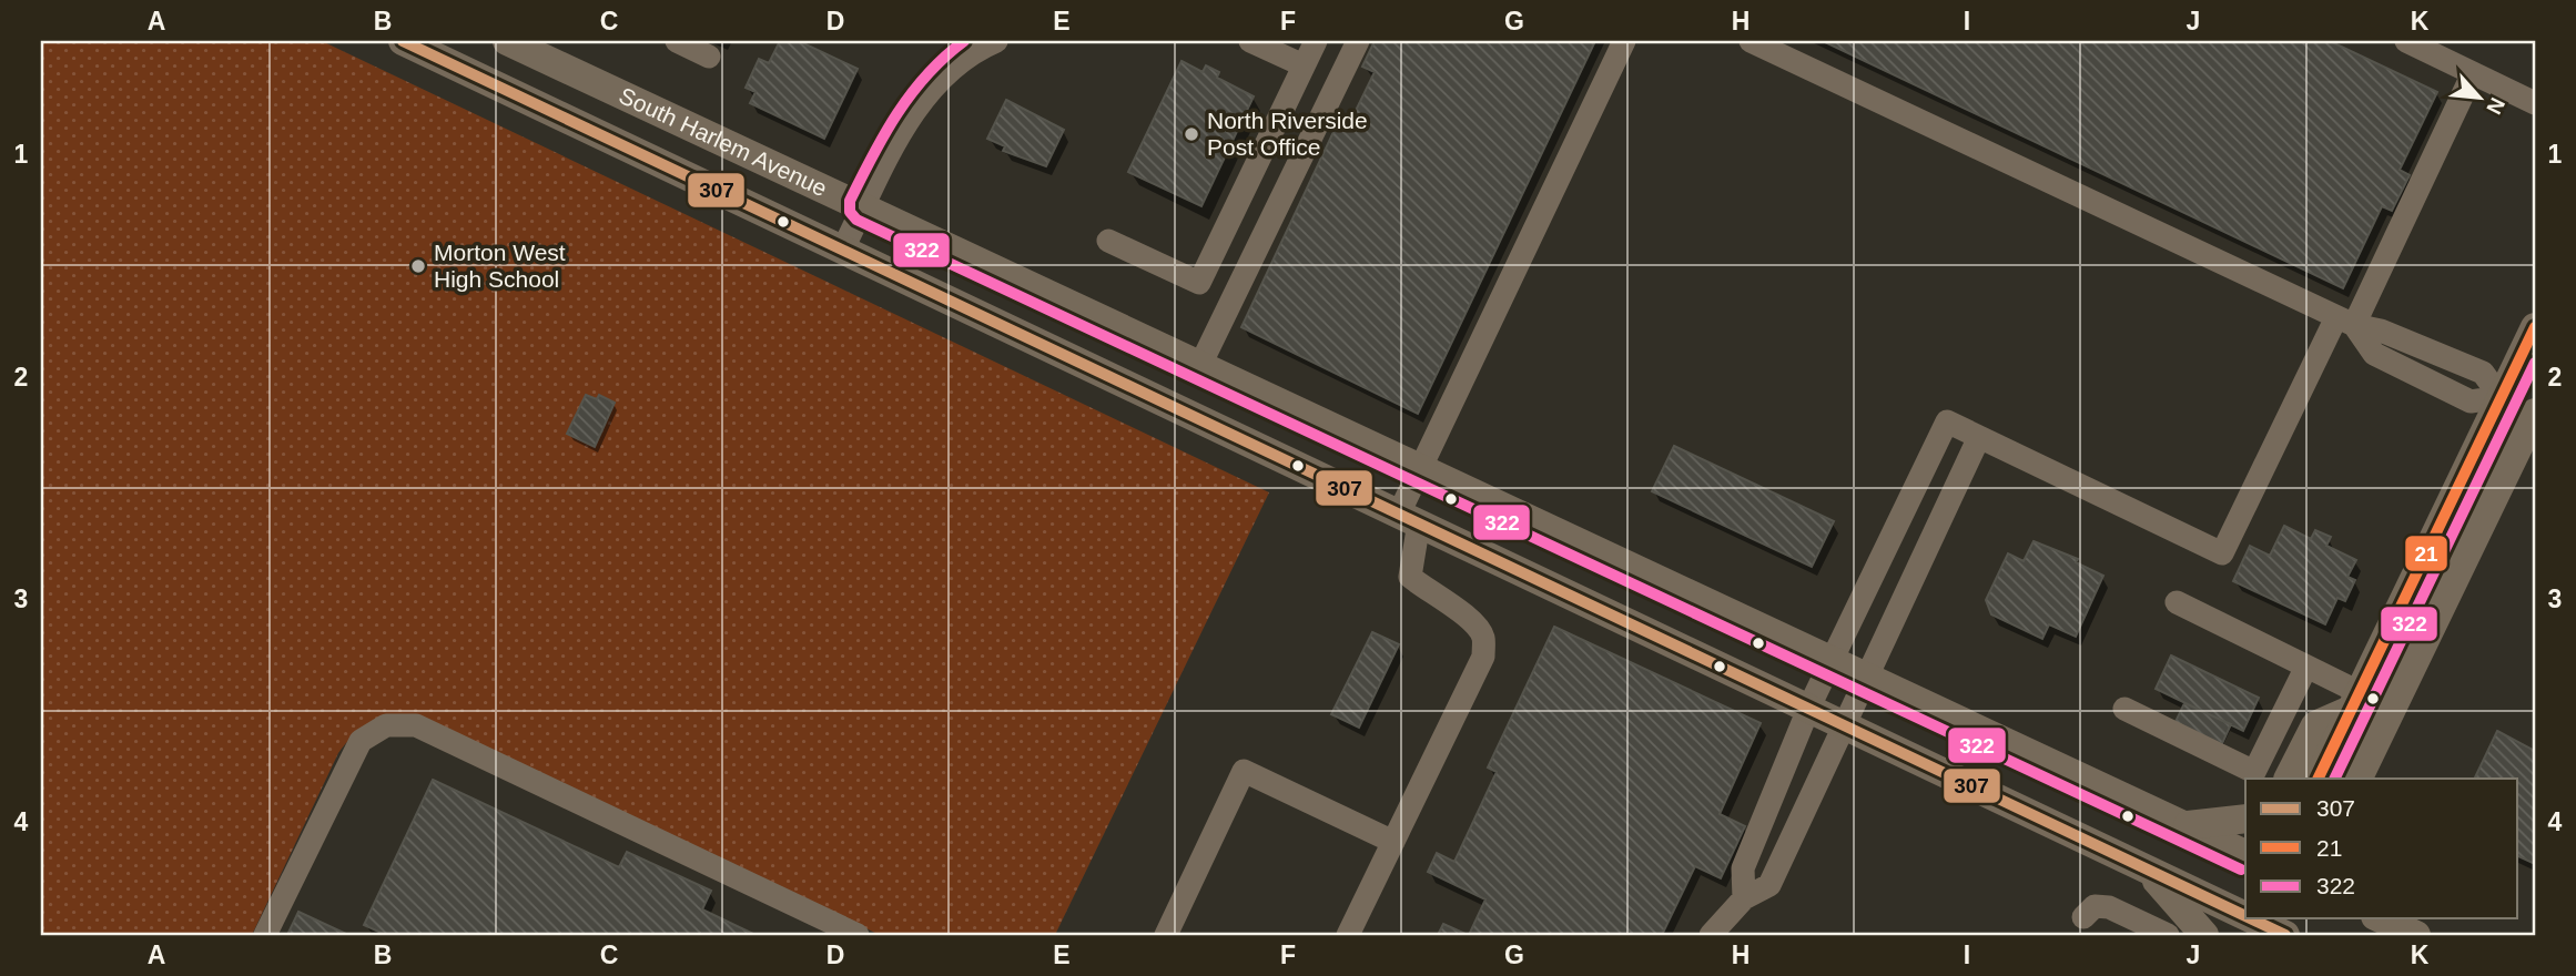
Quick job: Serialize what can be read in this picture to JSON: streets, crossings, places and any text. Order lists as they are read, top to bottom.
{
  "streets": {
    "main road": ["South Harlem Avenue"]
  },
  "places": ["North Riverside Post Office", "Morton West High School"],
  "lines": ["transit line 307", "transit line 322", "transit line 21"],
  "legend": ["307", "21", "322"],
  "north": "bottom right",
  "grid": {
    "columns": [
      "A",
      "B",
      "C",
      "D",
      "E",
      "F",
      "G",
      "H",
      "I",
      "J",
      "K"
    ],
    "rows": [
      "1",
      "2",
      "3",
      "4"
    ]
  }
}
